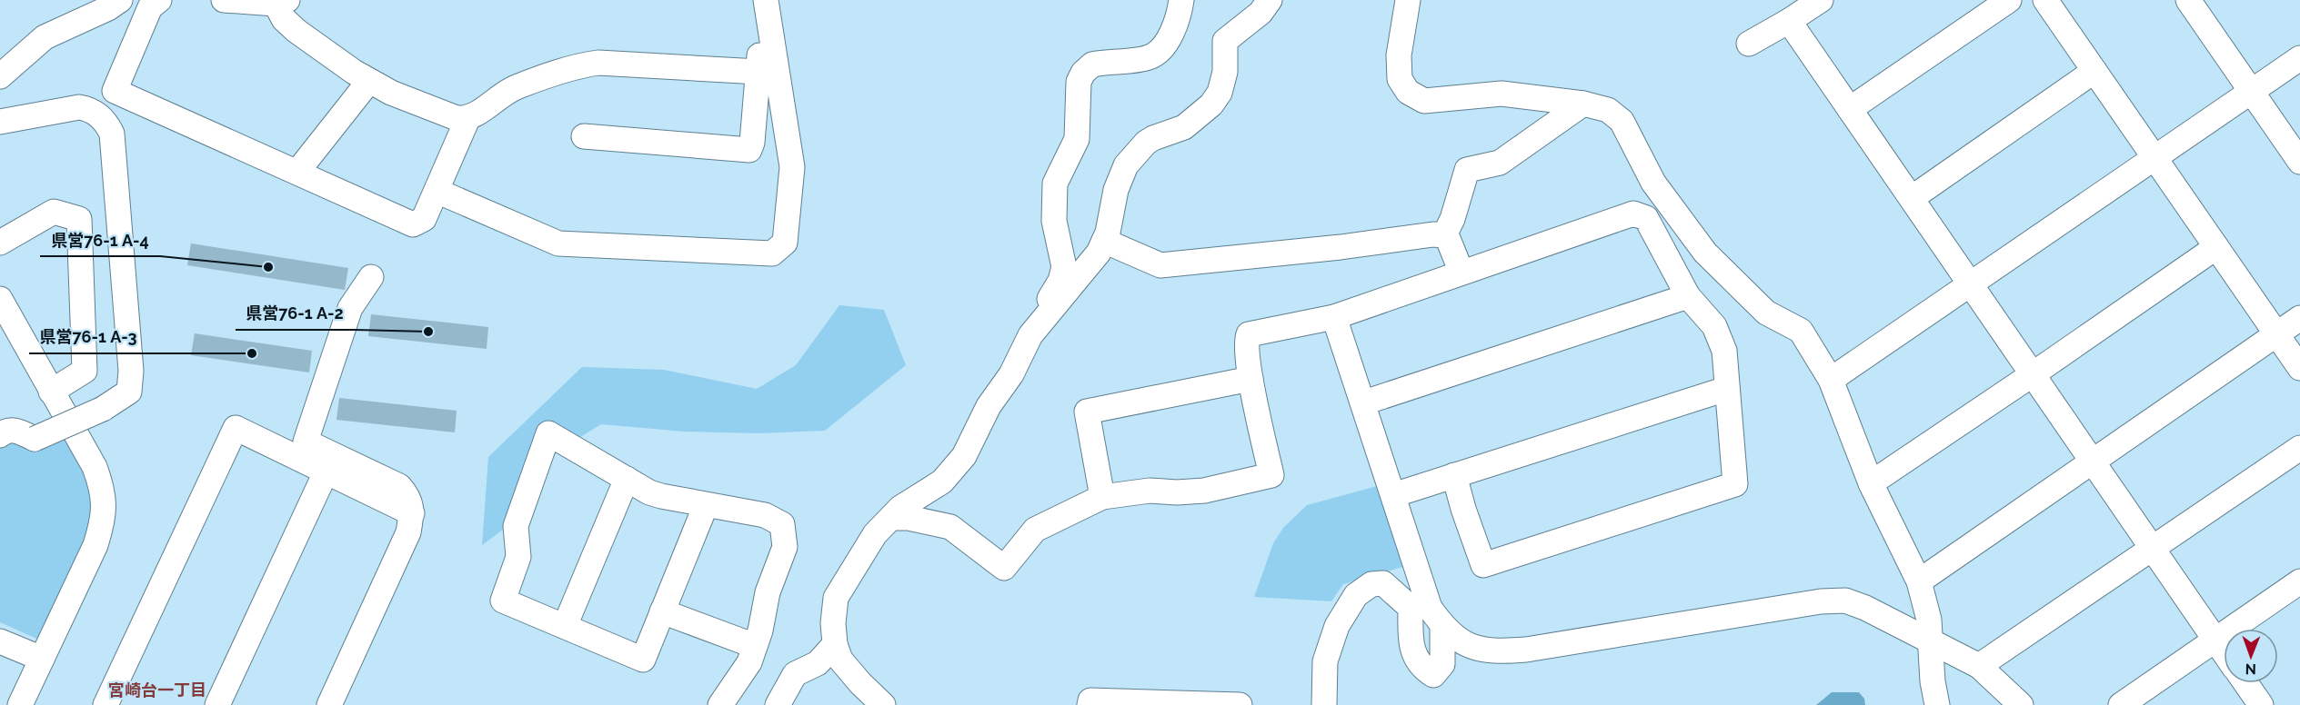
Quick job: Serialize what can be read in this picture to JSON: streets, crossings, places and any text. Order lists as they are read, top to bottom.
{
  "districts": ["宮崎台一丁目"],
  "places": ["県営76-1 A-4", "県営76-1 A-2", "県営76-1 A-3"],
  "north": "bottom"
}
